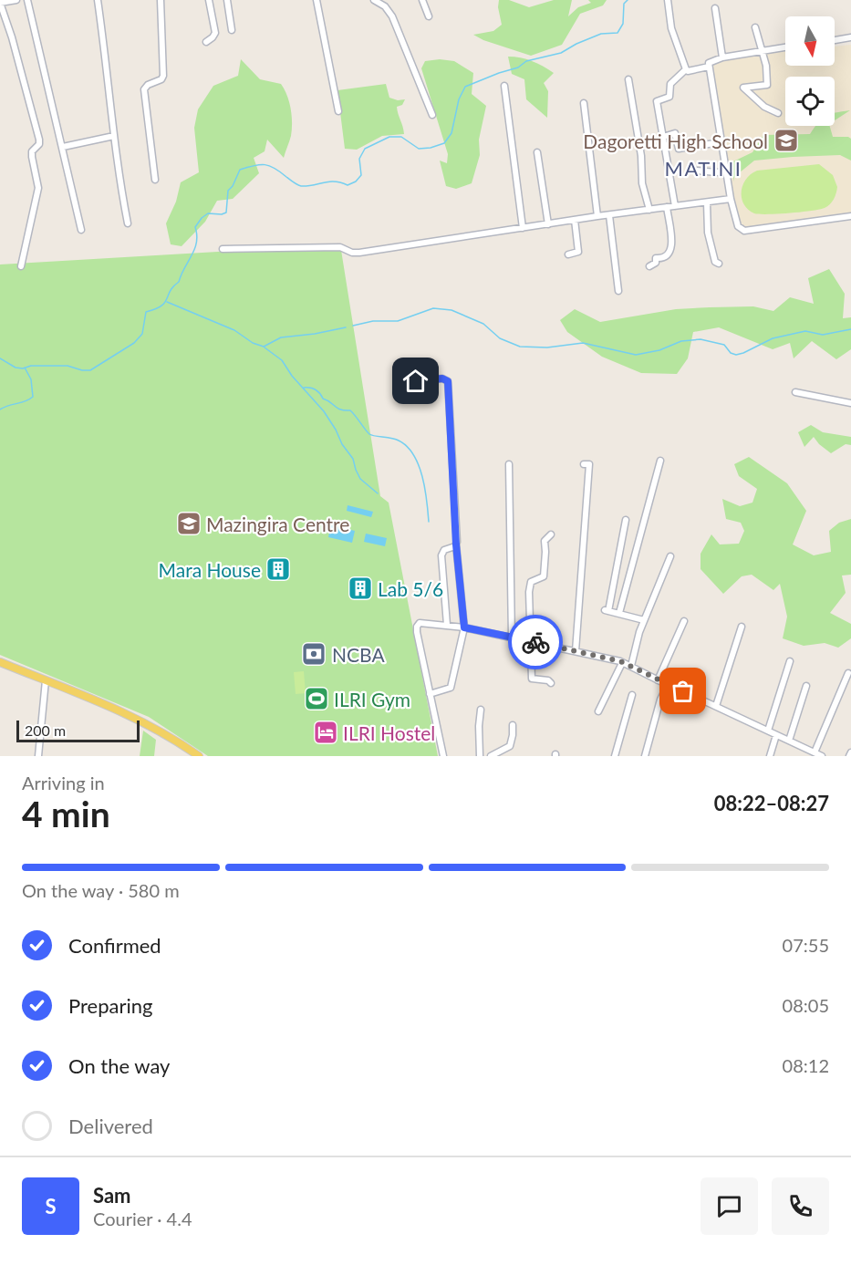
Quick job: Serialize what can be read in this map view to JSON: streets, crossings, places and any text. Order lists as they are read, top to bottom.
{
  "districts": ["MATINI"],
  "places": {
    "school or university": ["Dagoretti High School", "Mazingira Centre"],
    "building": ["Mara House", "Lab 5/6"],
    "bank": ["NCBA"],
    "sports": ["ILRI Gym"],
    "hotel": ["ILRI Hostel"]
  },
  "scale_bar": "200 m",
  "north": "bottom",
  "page": {
    "scale": "200 m",
    "heading": ["4 min", "Arriving in", "08:22–08:27"],
    "panel": ["Sam", "Courier · 4.4"],
    "bar": "On the way · 580 m",
    "list": [
      ["Confirmed", "07:55"],
      ["Preparing", "08:05"],
      ["On the way", "08:12"],
      "Delivered"
    ],
    "round": "S"
  }
}
